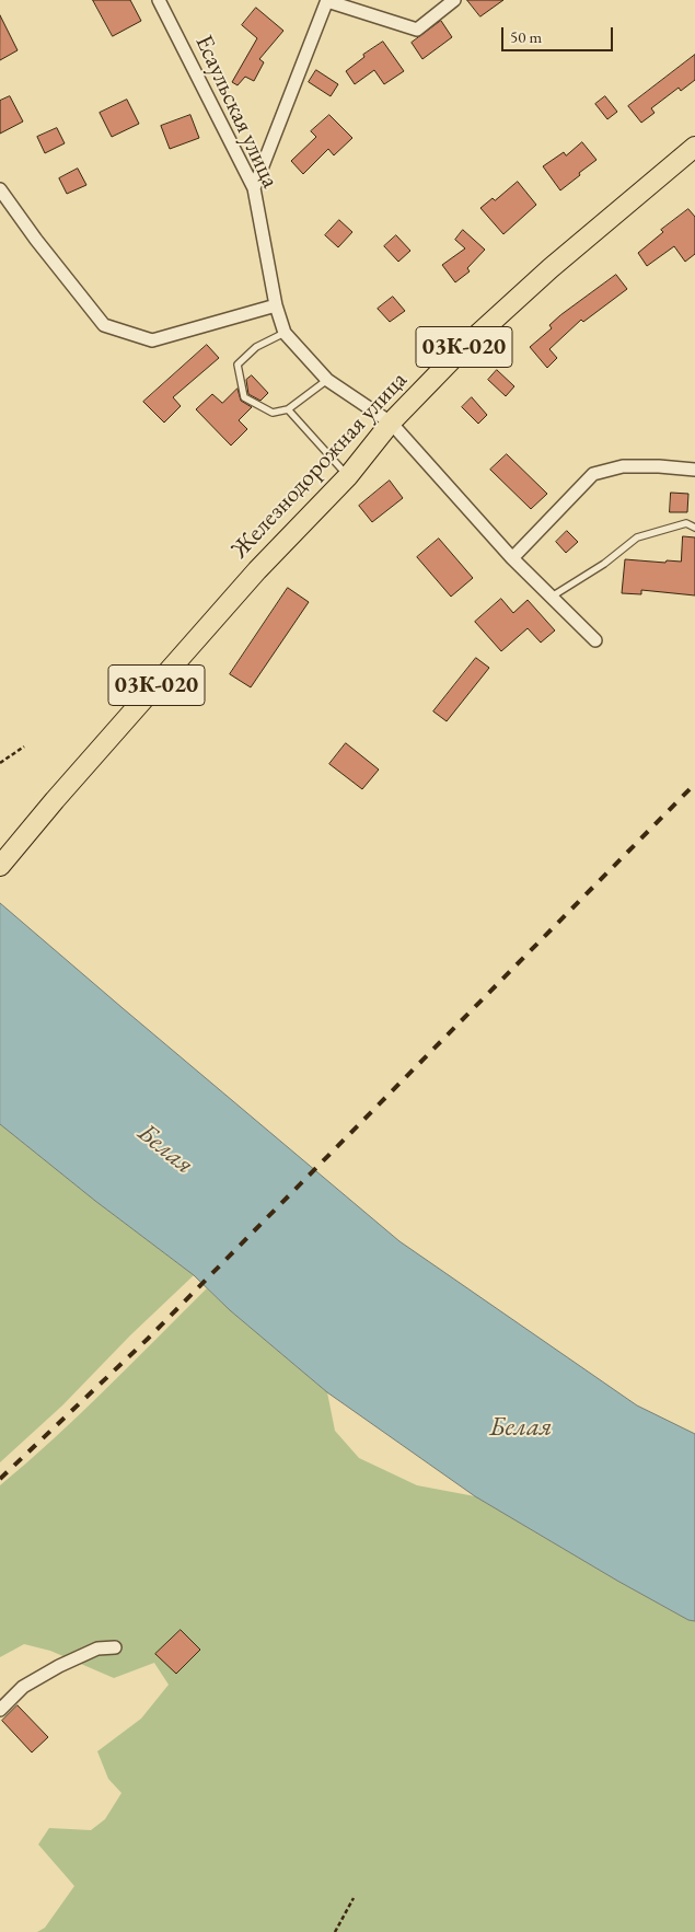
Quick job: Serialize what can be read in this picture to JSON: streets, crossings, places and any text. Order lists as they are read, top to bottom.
{
  "streets": {
    "main road": ["03К-020", "Железнодорожная улица"],
    "street": ["Есаульская улица"]
  },
  "crossings": [
    ["Есаульская улица", "Железнодорожная улица"]
  ],
  "water": ["Белая"],
  "scale_bar": "50 m"
}
